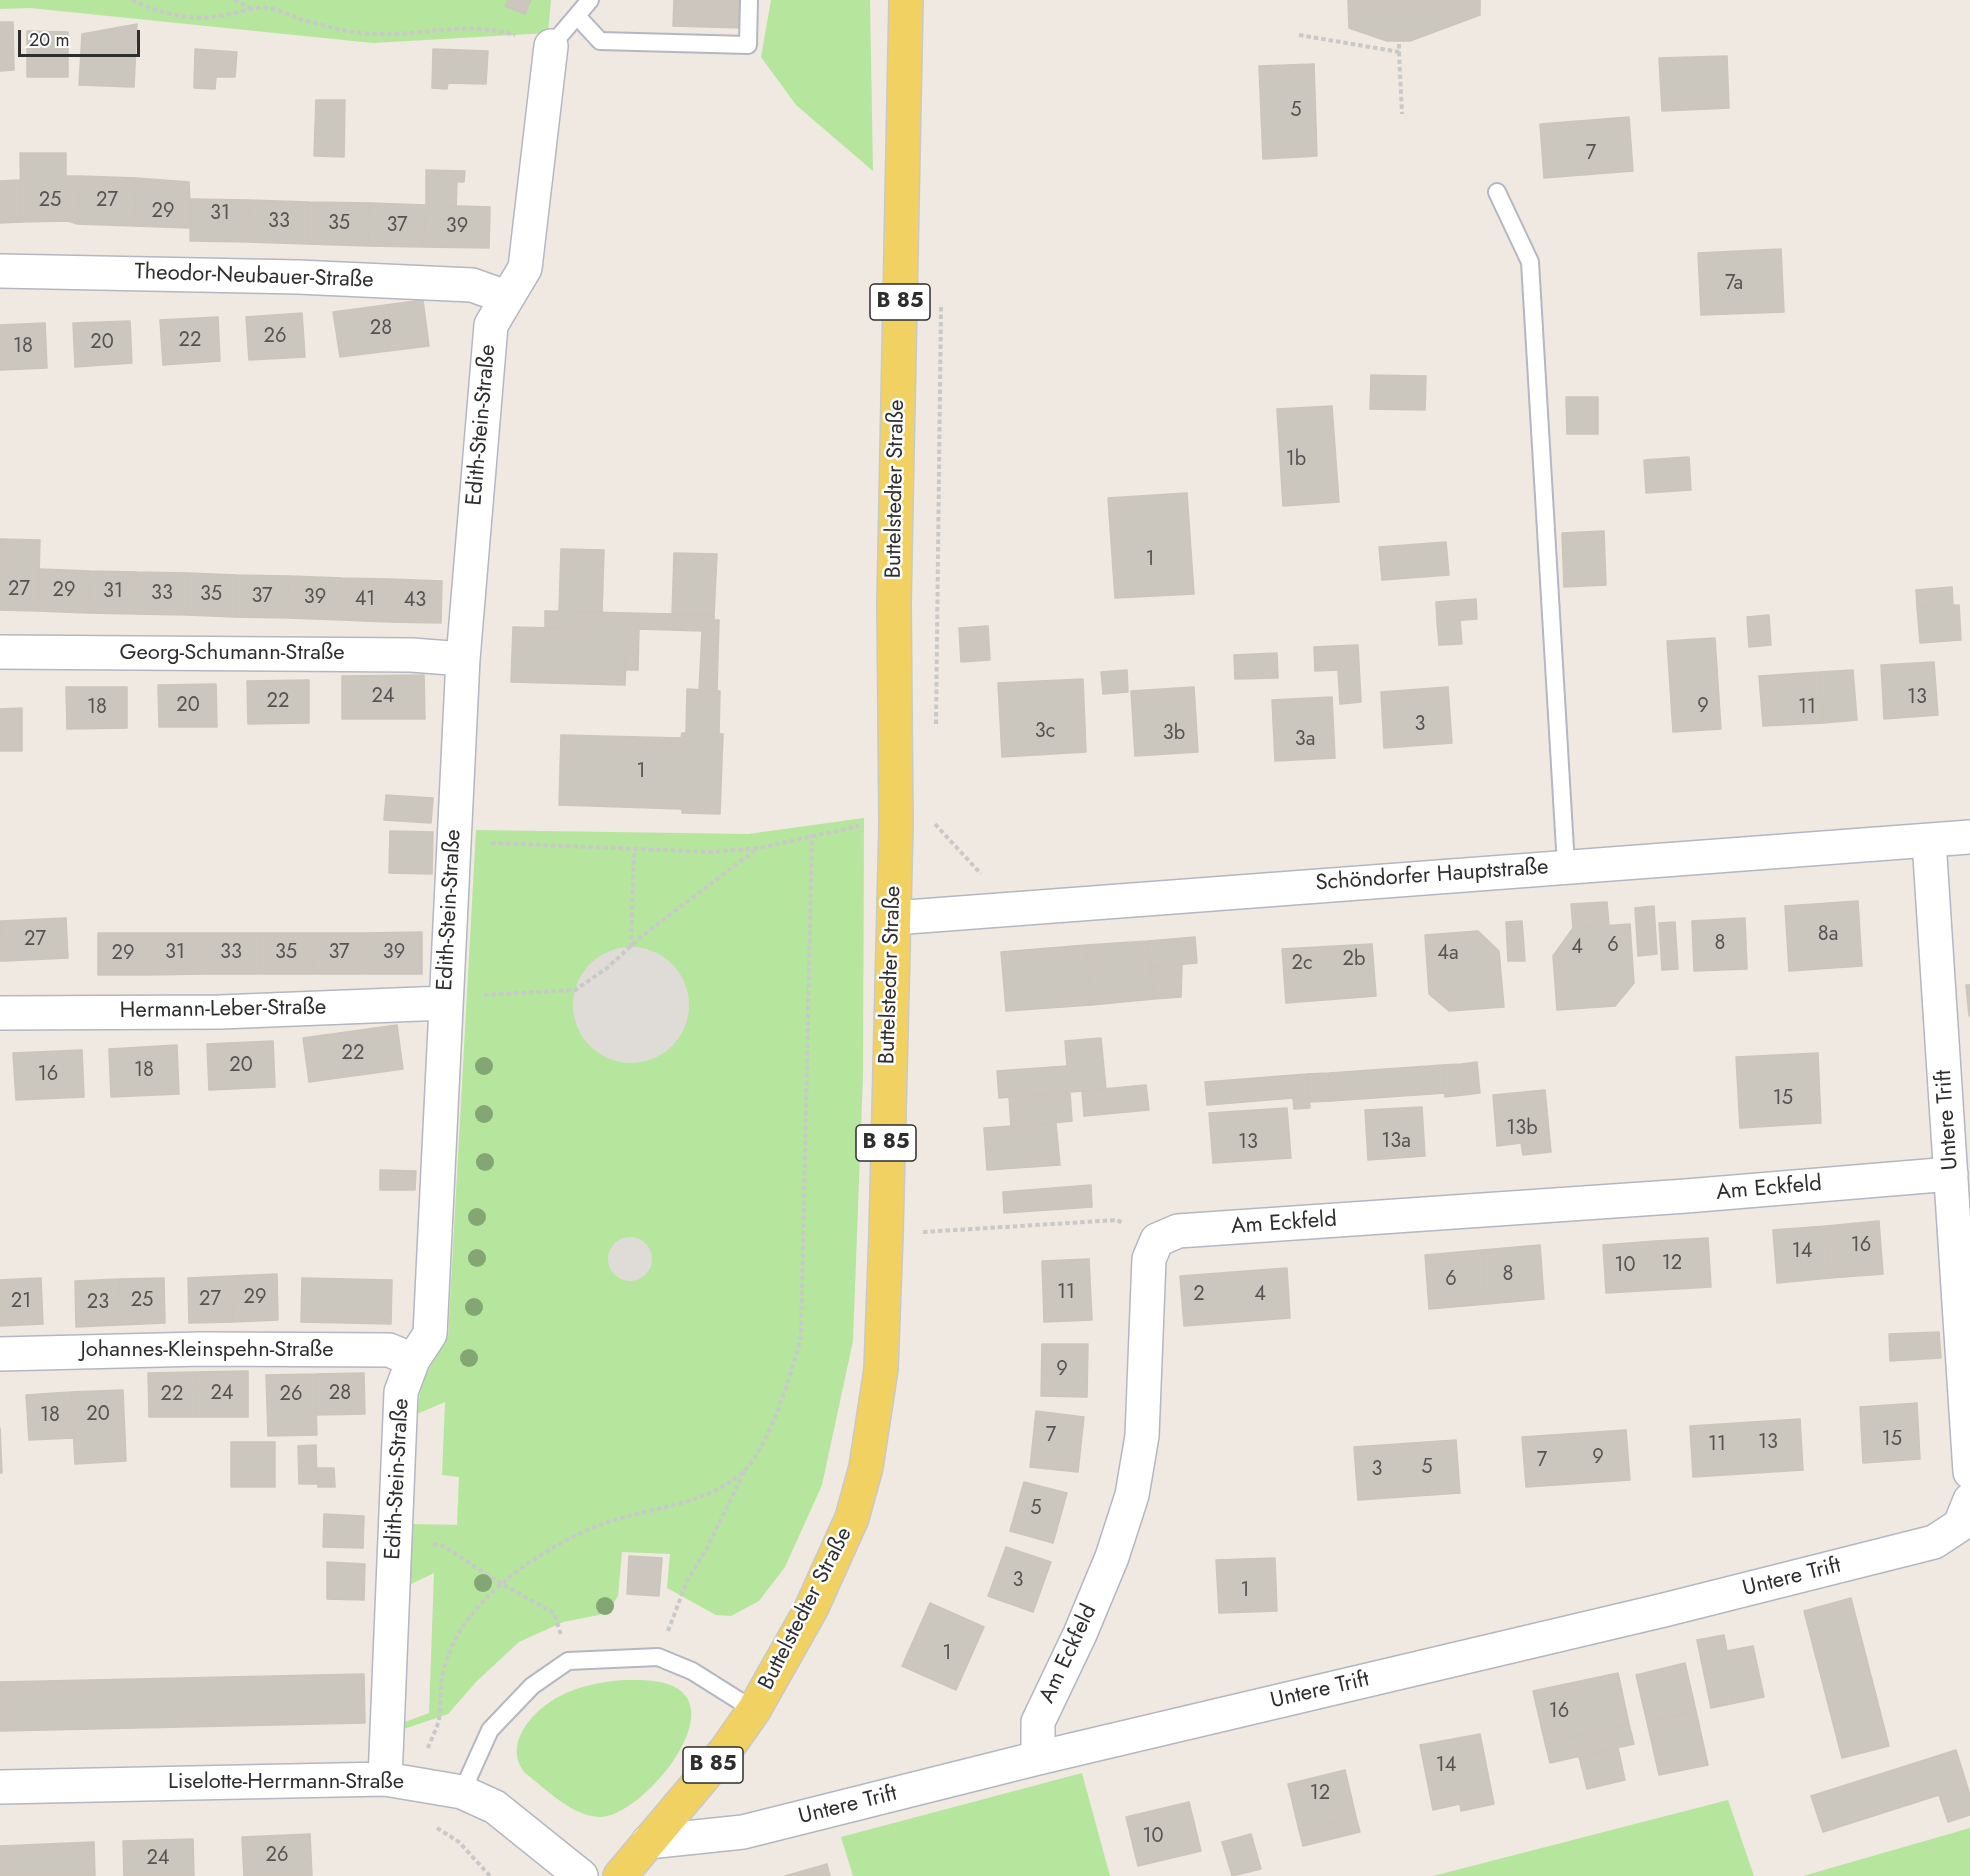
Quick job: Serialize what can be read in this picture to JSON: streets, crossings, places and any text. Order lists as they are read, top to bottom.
{
  "streets": {
    "main road": ["B 85", "Buttelstedter Straße"],
    "street": [
      "Theodor-Neubauer-Straße",
      "Edith-Stein-Straße",
      "Georg-Schumann-Straße",
      "Schöndorfer Hauptstraße",
      "Hermann-Leber-Straße",
      "Untere Trift",
      "Am Eckfeld",
      "Johannes-Kleinspehn-Straße",
      "Liselotte-Herrmann-Straße"
    ]
  },
  "crossings": [
    ["Theodor-Neubauer-Straße", "Edith-Stein-Straße"],
    ["Edith-Stein-Straße", "Georg-Schumann-Straße"],
    ["Edith-Stein-Straße", "Hermann-Leber-Straße"],
    ["Edith-Stein-Straße", "Johannes-Kleinspehn-Straße"],
    ["Edith-Stein-Straße", "Liselotte-Herrmann-Straße"],
    ["Buttelstedter Straße", "Schöndorfer Hauptstraße"],
    ["Buttelstedter Straße", "Untere Trift"],
    ["Schöndorfer Hauptstraße", "Untere Trift"],
    ["Untere Trift", "Am Eckfeld"]
  ],
  "house_numbers": [
    "5",
    "7",
    "25",
    "27",
    "29",
    "31",
    "33",
    "35",
    "37",
    "39",
    "7a",
    "28",
    "26",
    "22",
    "20",
    "18",
    "1b",
    "1",
    "27",
    "29",
    "31",
    "33",
    "35",
    "37",
    "39",
    "41",
    "43",
    "24",
    "13",
    "22",
    "20",
    "9",
    "18",
    "11",
    "3",
    "3c",
    "3b",
    "3a",
    "1",
    "8a",
    "27",
    "8",
    "6",
    "4",
    "31",
    "33",
    "35",
    "37",
    "39",
    "29",
    "4a",
    "2b",
    "2c",
    "22",
    "20",
    "18",
    "16",
    "15",
    "13b",
    "13a",
    "13",
    "16",
    "14",
    "12",
    "10",
    "8",
    "6",
    "11",
    "2",
    "4",
    "29",
    "27",
    "25",
    "21",
    "23",
    "9",
    "24",
    "28",
    "22",
    "26",
    "20",
    "18",
    "7",
    "15",
    "13",
    "11",
    "9",
    "7",
    "5",
    "3",
    "5",
    "3",
    "1",
    "1",
    "16",
    "14",
    "12",
    "10",
    "26",
    "24"
  ],
  "scale_bar": "20 m"
}
